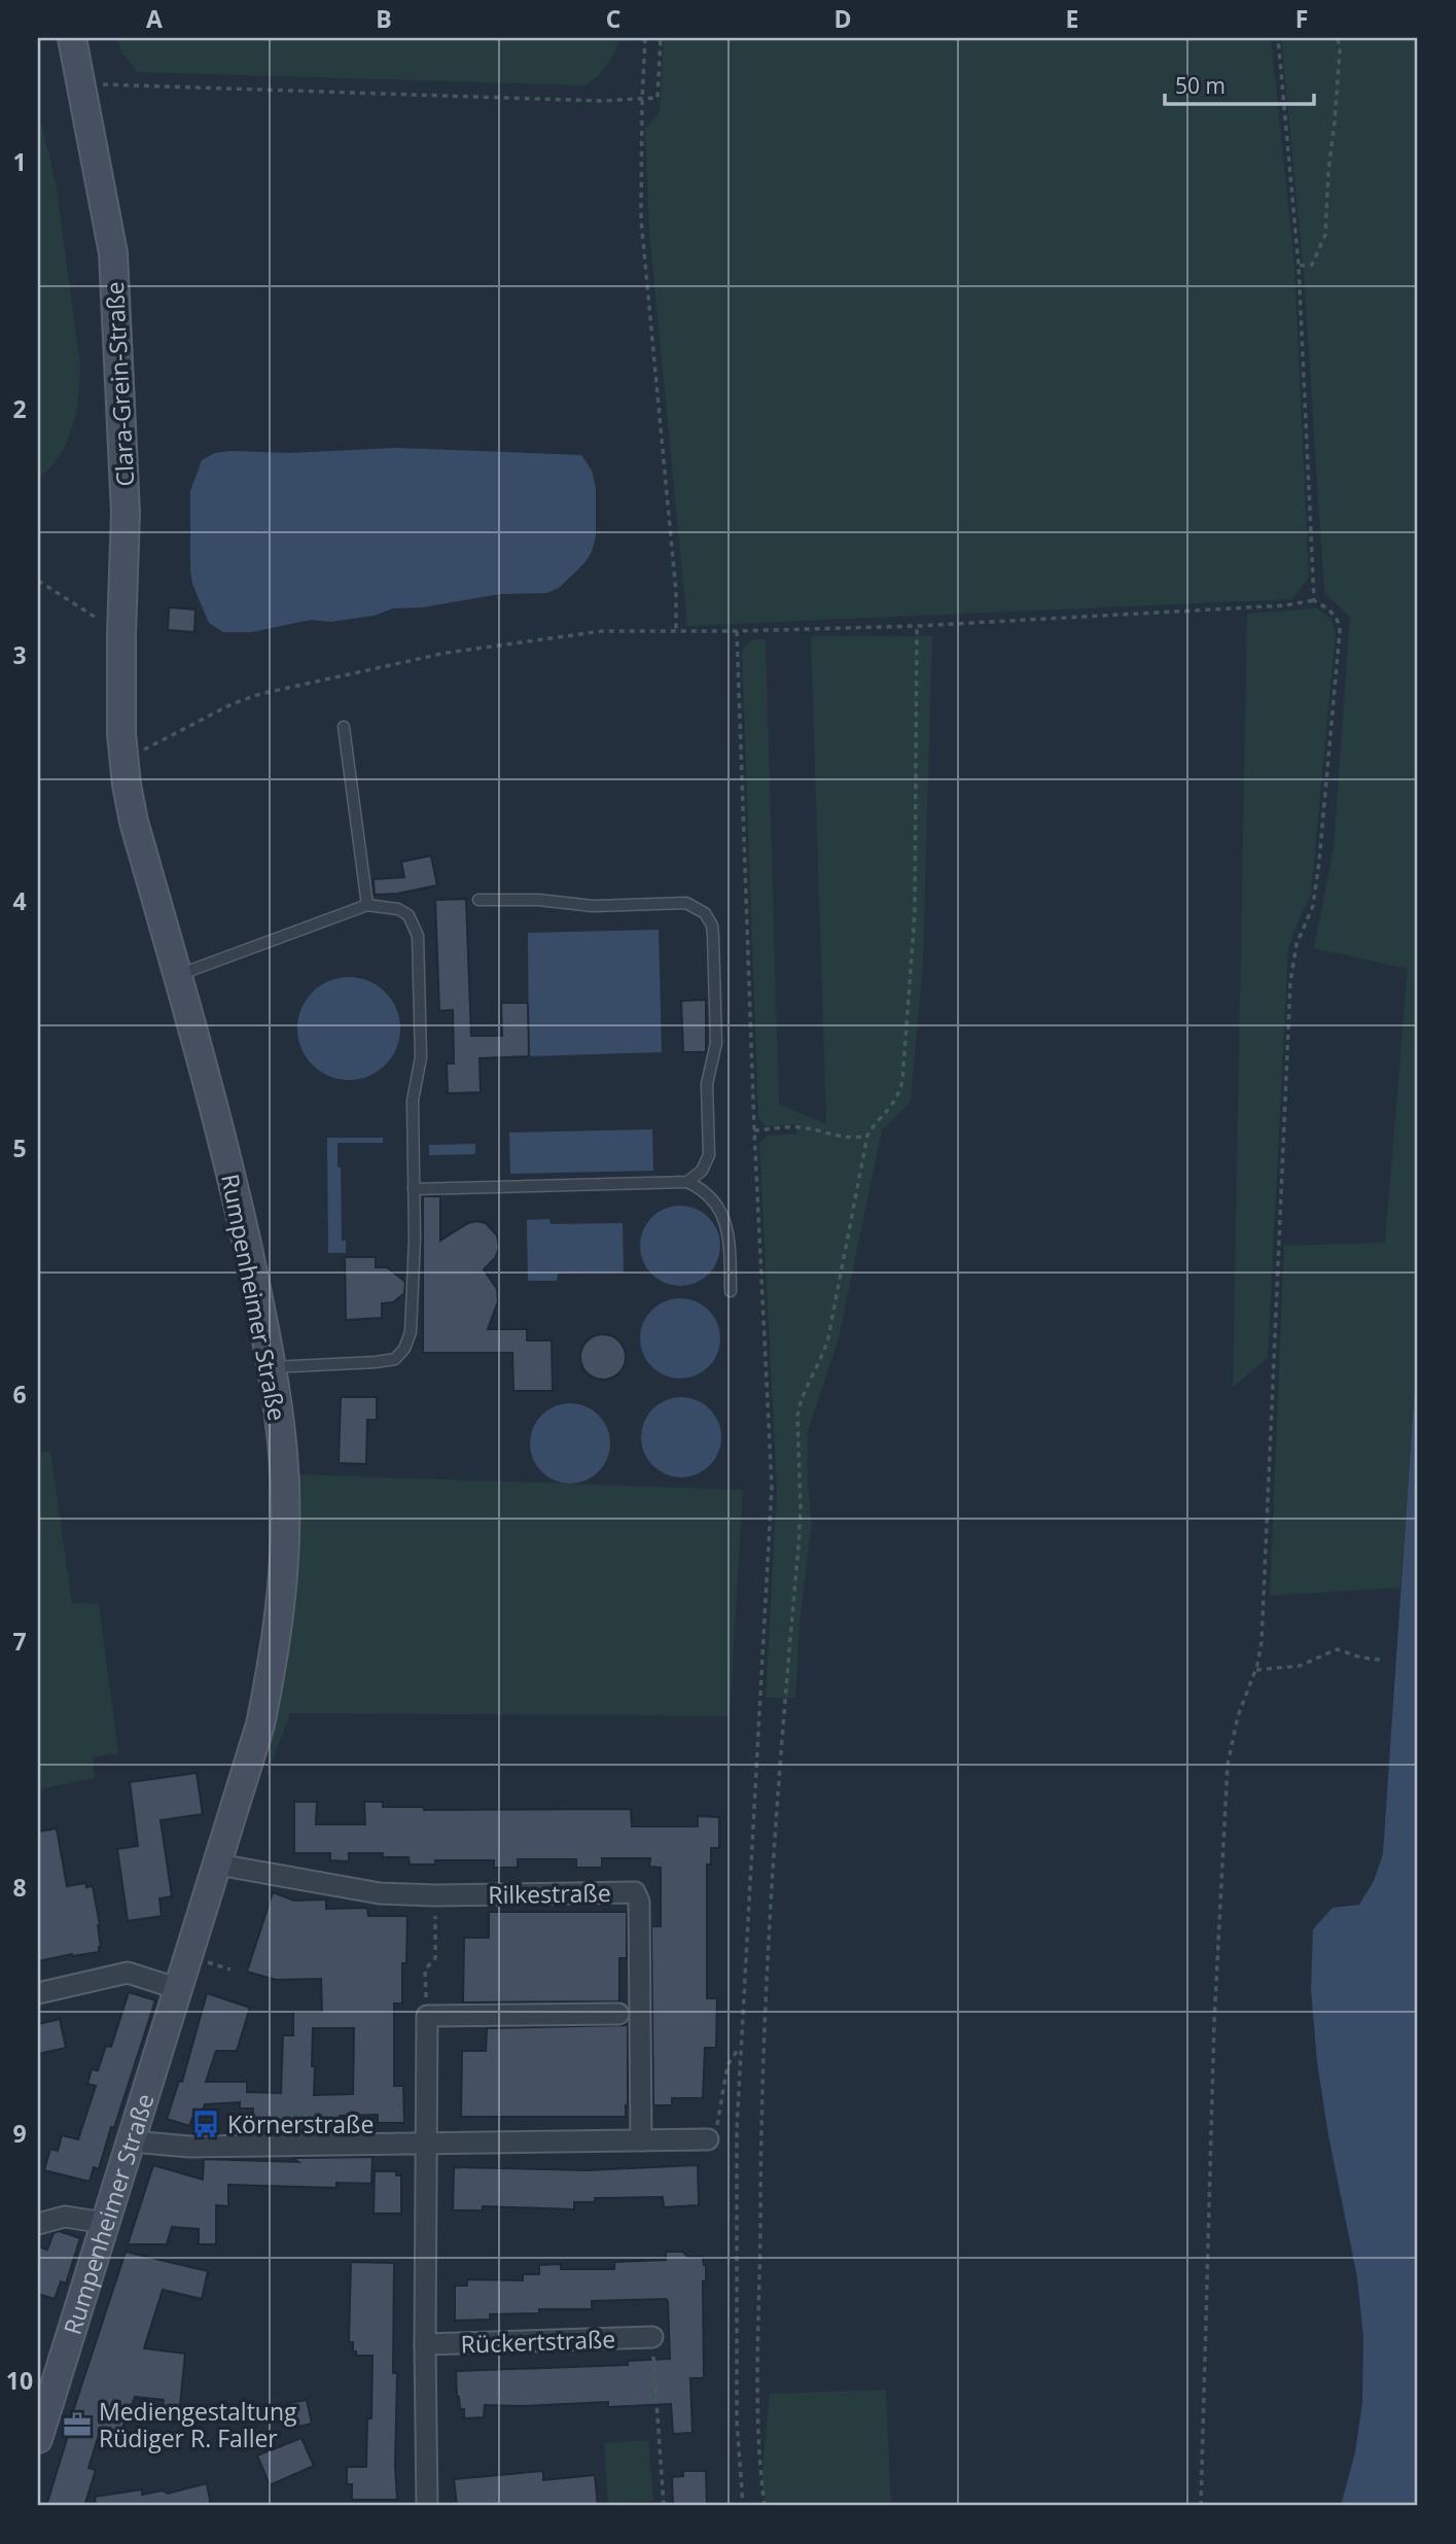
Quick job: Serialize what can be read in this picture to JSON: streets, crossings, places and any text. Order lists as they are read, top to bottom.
{
  "streets": {
    "street": [
      "Clara-Grein-Straße",
      "Rumpenheimer Straße",
      "Rilkestraße",
      "Rückertstraße"
    ]
  },
  "crossings": [
    ["Clara-Grein-Straße", "Rumpenheimer Straße"],
    ["Rumpenheimer Straße", "Rilkestraße"]
  ],
  "places": {
    "bus stop": ["Körnerstraße"],
    "office": ["Mediengestaltung Rüdiger R. Faller"]
  },
  "scale_bar": "50 m",
  "grid": {
    "columns": [
      "A",
      "B",
      "C",
      "D",
      "E",
      "F"
    ],
    "rows": [
      "1",
      "2",
      "3",
      "4",
      "5",
      "6",
      "7",
      "8",
      "9",
      "10"
    ]
  }
}
